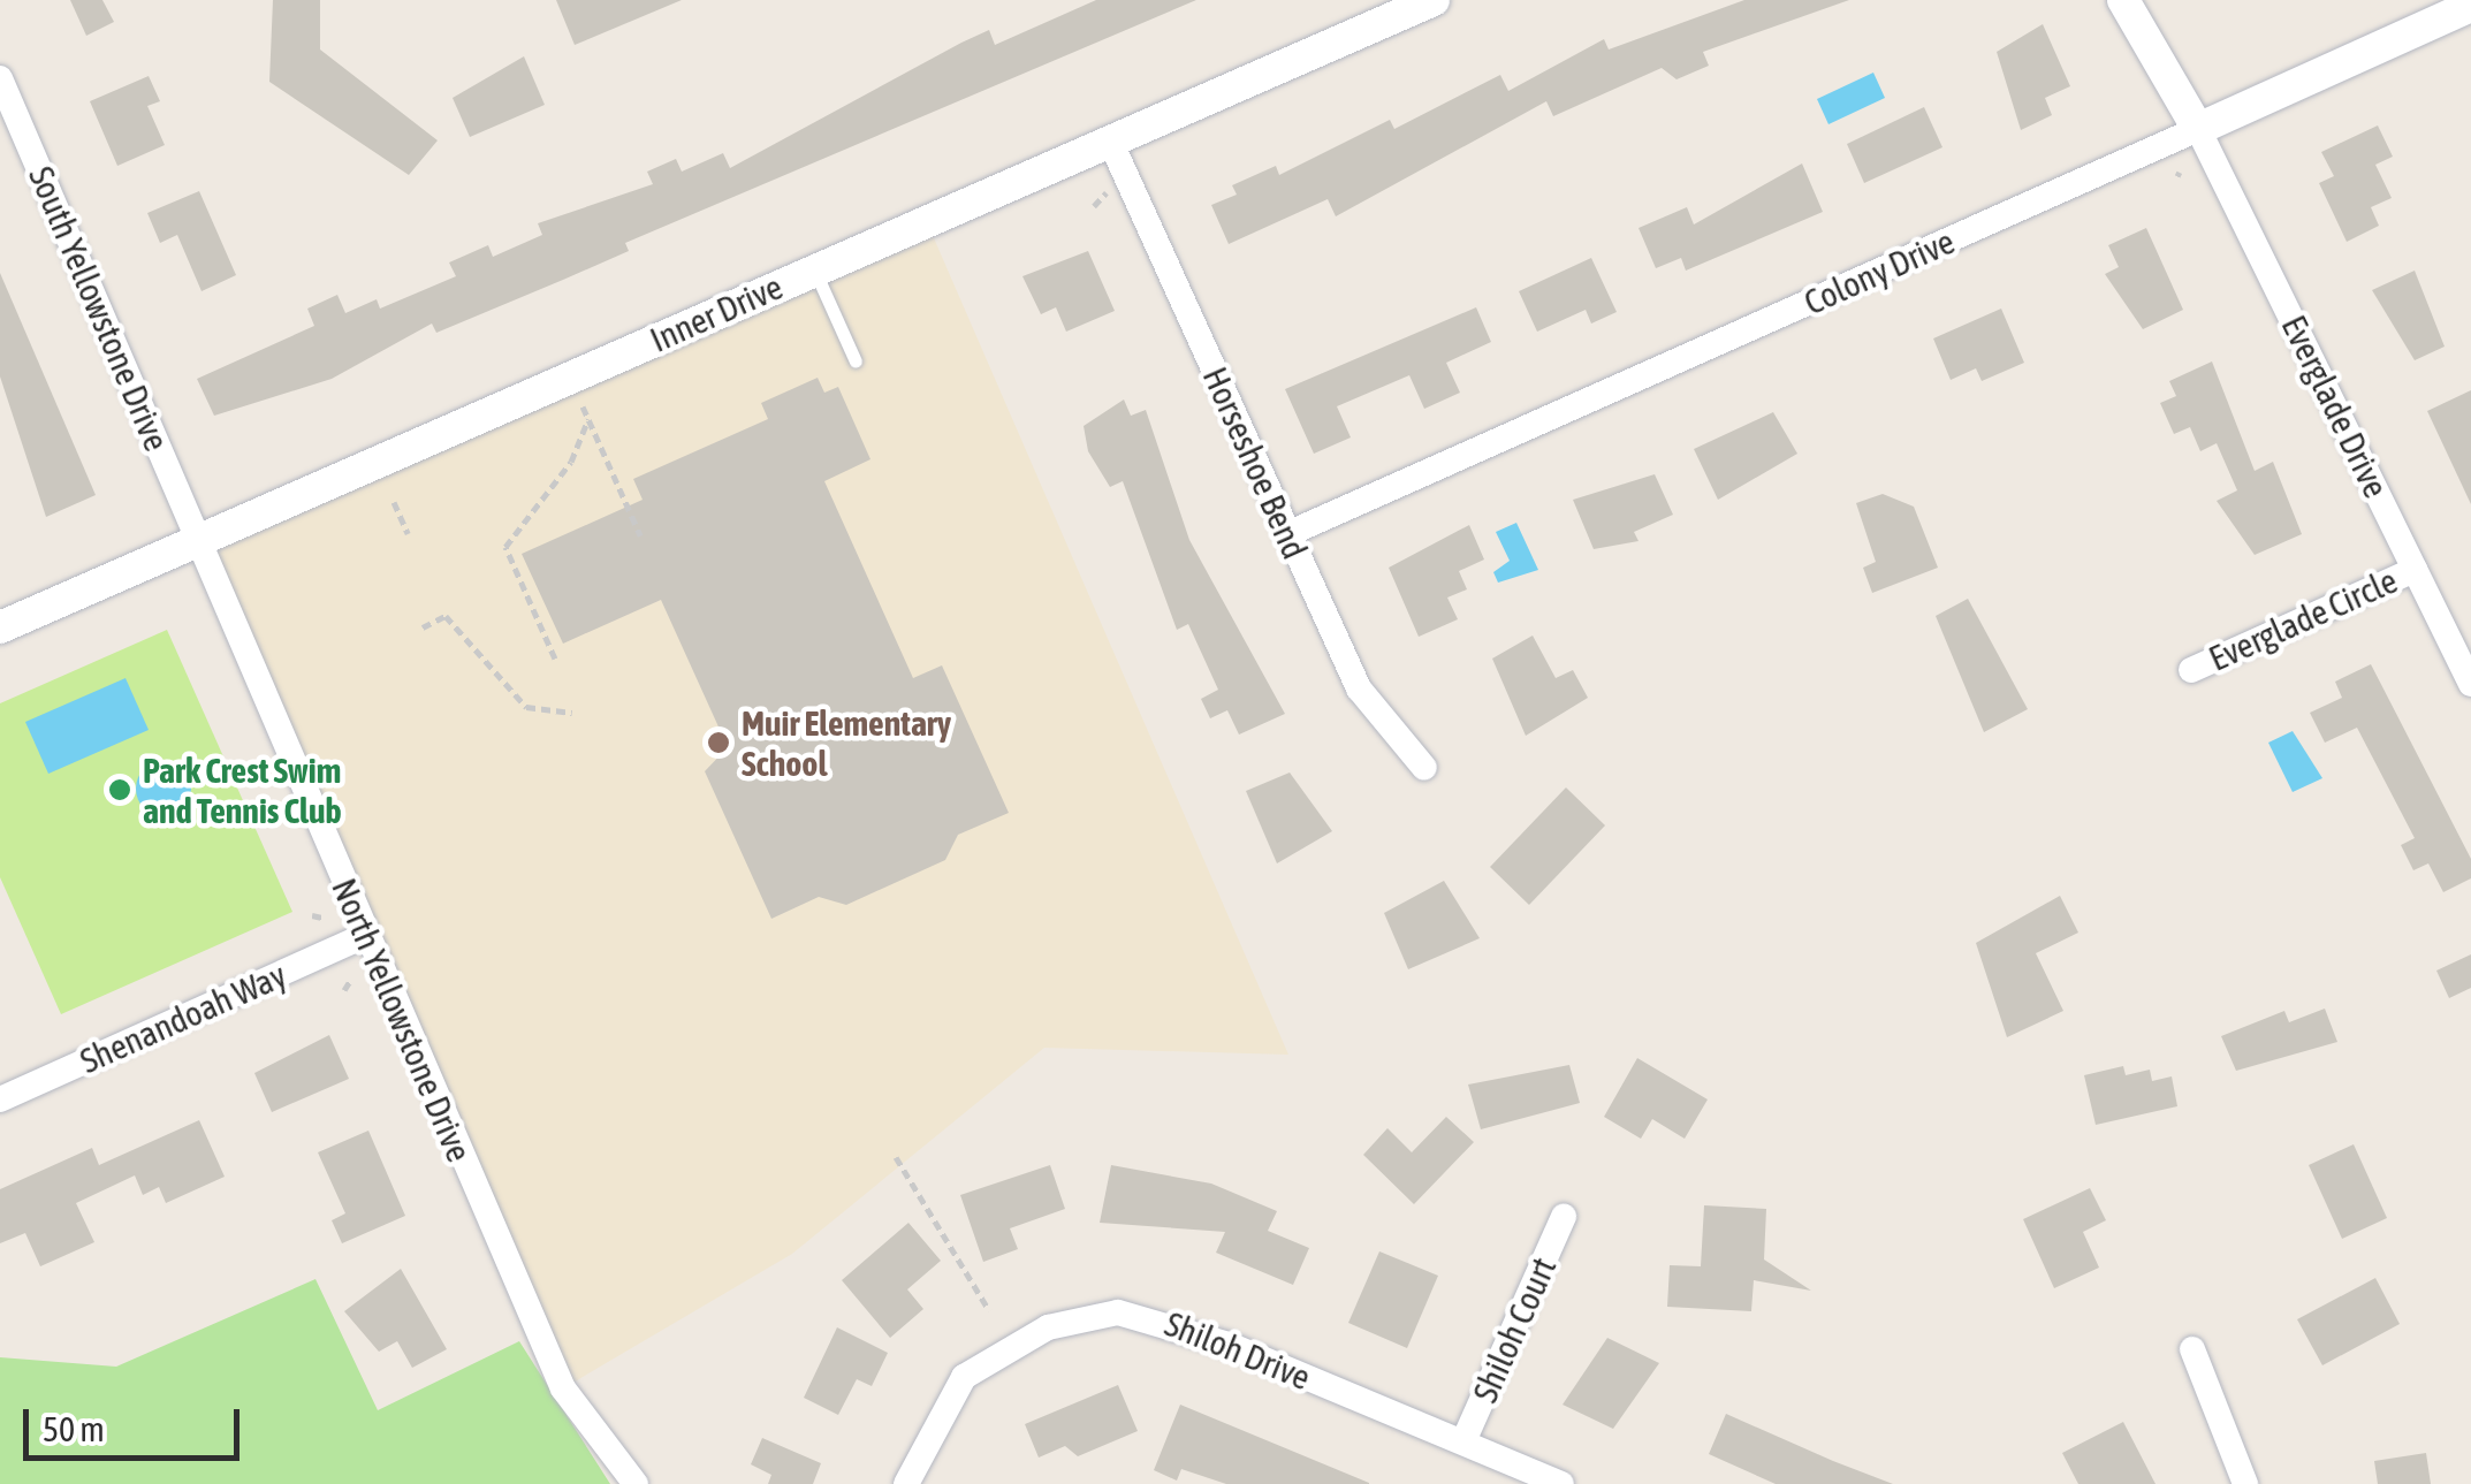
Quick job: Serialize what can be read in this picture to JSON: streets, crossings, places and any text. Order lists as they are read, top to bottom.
{
  "streets": {
    "street": [
      "Colony Drive",
      "South Yellowstone Drive",
      "Inner Drive",
      "Everglade Drive",
      "Horseshoe Bend",
      "Everglade Circle",
      "Shenandoah Way",
      "North Yellowstone Drive",
      "Shiloh Court",
      "Shiloh Drive"
    ]
  },
  "crossings": [
    ["Colony Drive", "Everglade Drive"],
    ["Colony Drive", "Horseshoe Bend"],
    ["South Yellowstone Drive", "Inner Drive"],
    ["South Yellowstone Drive", "North Yellowstone Drive"],
    ["Inner Drive", "Horseshoe Bend"],
    ["Inner Drive", "North Yellowstone Drive"],
    ["Everglade Drive", "Everglade Circle"],
    ["Shenandoah Way", "North Yellowstone Drive"],
    ["Shiloh Court", "Shiloh Drive"]
  ],
  "places": ["Muir Elementary School", "Park Crest Swim and Tennis Club"],
  "scale_bar": "50 m"
}
